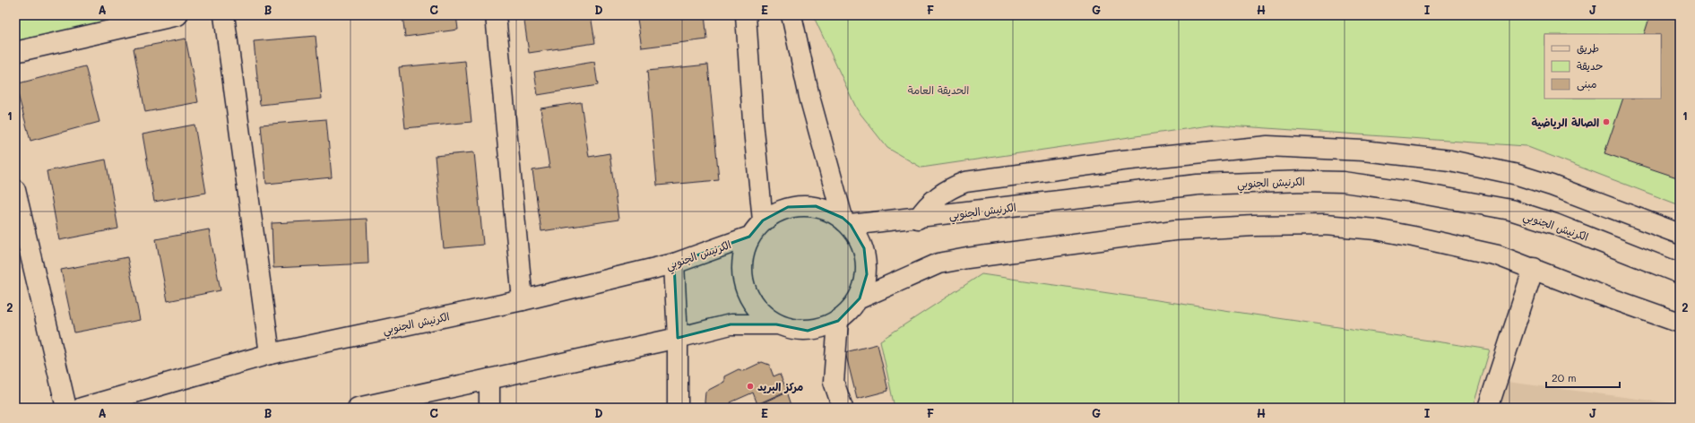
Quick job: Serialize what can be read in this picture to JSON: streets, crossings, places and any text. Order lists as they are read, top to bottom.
{
  "streets": {
    "main road": ["الكرنيش الجنوبي"]
  },
  "parks": ["الحديقة العامة"],
  "places": ["الصالة الرياضية", "مركز البريد"],
  "legend": ["طريق", "حديقة", "مبنى"],
  "scale_bar": "20 m",
  "grid": {
    "columns": [
      "A",
      "B",
      "C",
      "D",
      "E",
      "F",
      "G",
      "H",
      "I",
      "J"
    ],
    "rows": ["1", "2"]
  }
}
